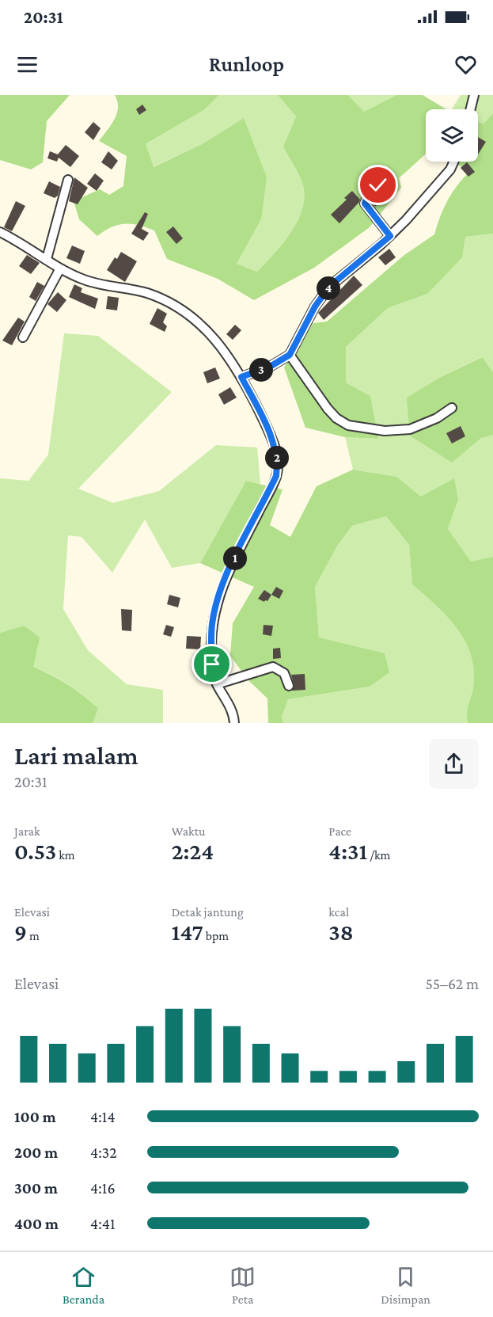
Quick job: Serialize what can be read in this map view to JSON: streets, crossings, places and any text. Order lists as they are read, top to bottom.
{
  "page": {
    "status": "20:31",
    "header": "Runloop",
    "pins": [
      "4",
      "3",
      "2",
      "1"
    ],
    "heading": ["Lari malam", "20:31"],
    "stats": [
      ["Jarak", "0.53 km"],
      ["Waktu", "2:24"],
      ["Pace", "4:31 /km"],
      ["Elevasi", "9 m"],
      ["Detak jantung", "147 bpm"],
      ["kcal", "38"]
    ],
    "chart": ["Elevasi", "55–62 m"],
    "list": [
      {
        "name": "100 m",
        "note": "4:14"
      },
      {
        "name": "200 m",
        "note": "4:32"
      },
      {
        "name": "300 m",
        "note": "4:16"
      },
      {
        "name": "400 m",
        "note": "4:41"
      }
    ],
    "tabs": ["Beranda", "Peta", "Disimpan"]
  }
}
